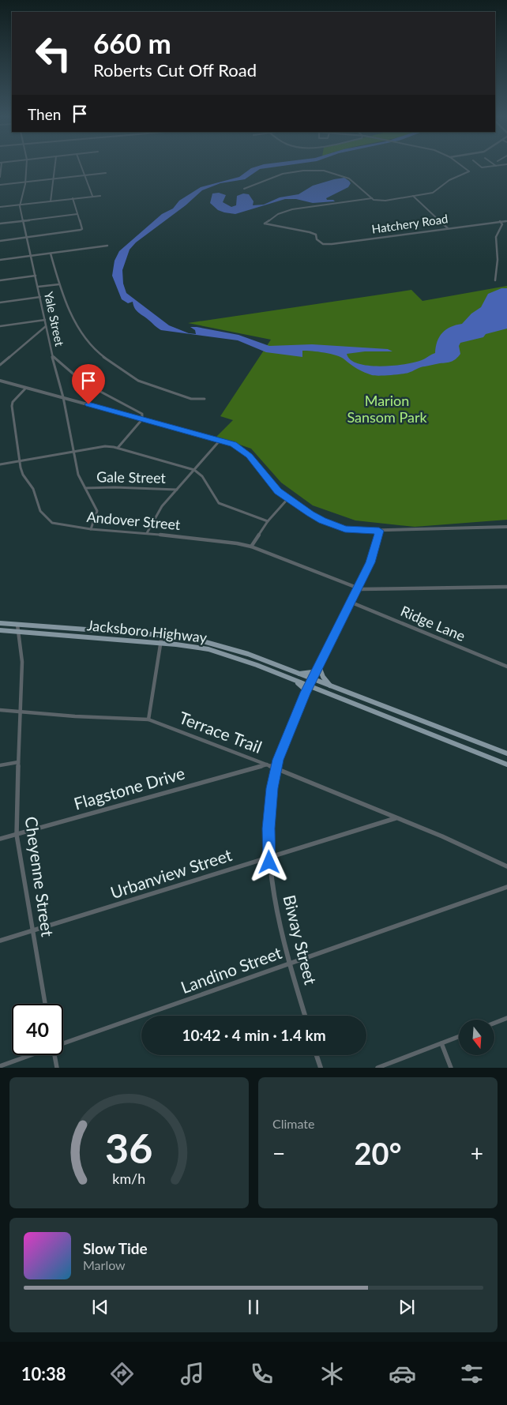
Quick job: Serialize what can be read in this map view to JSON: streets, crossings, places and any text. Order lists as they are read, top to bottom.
{
  "streets": {
    "main road": ["Jacksboro Highway"],
    "street": [
      "Hatchery Road",
      "Yale Street",
      "Gale Street",
      "Andover Street",
      "Ridge Lane",
      "Terrace Trail",
      "Flagstone Drive",
      "Urbanview Street",
      "Cheyenne Street",
      "Biway Street",
      "Landino Street"
    ]
  },
  "crossings": [
    ["Yale Street", "Gale Street"],
    ["Yale Street", "Andover Street"],
    ["Andover Street", "Biway Street"],
    ["Ridge Lane", "Biway Street"],
    ["Jacksboro Highway", "Cheyenne Street"],
    ["Jacksboro Highway", "Biway Street"],
    ["Terrace Trail", "Flagstone Drive"],
    ["Terrace Trail", "Urbanview Street"],
    ["Terrace Trail", "Cheyenne Street"],
    ["Terrace Trail", "Biway Street"],
    ["Flagstone Drive", "Cheyenne Street"],
    ["Urbanview Street", "Cheyenne Street"],
    ["Urbanview Street", "Biway Street"],
    ["Biway Street", "Landino Street"]
  ],
  "parks": ["Marion Sansom Park"],
  "north": "bottom",
  "page": {
    "turn": ["660 m", "Roberts Cut Off Road"],
    "then": "Then",
    "limit": "40",
    "trip": "10:42 · 4 min · 1.4 km",
    "tile": "Climate",
    "heat": ["−", "20°", "+"],
    "song": ["Slow Tide", "Marlow"],
    "tabs": "10:38",
    "gauge": ["36", "km/h"]
  }
}
